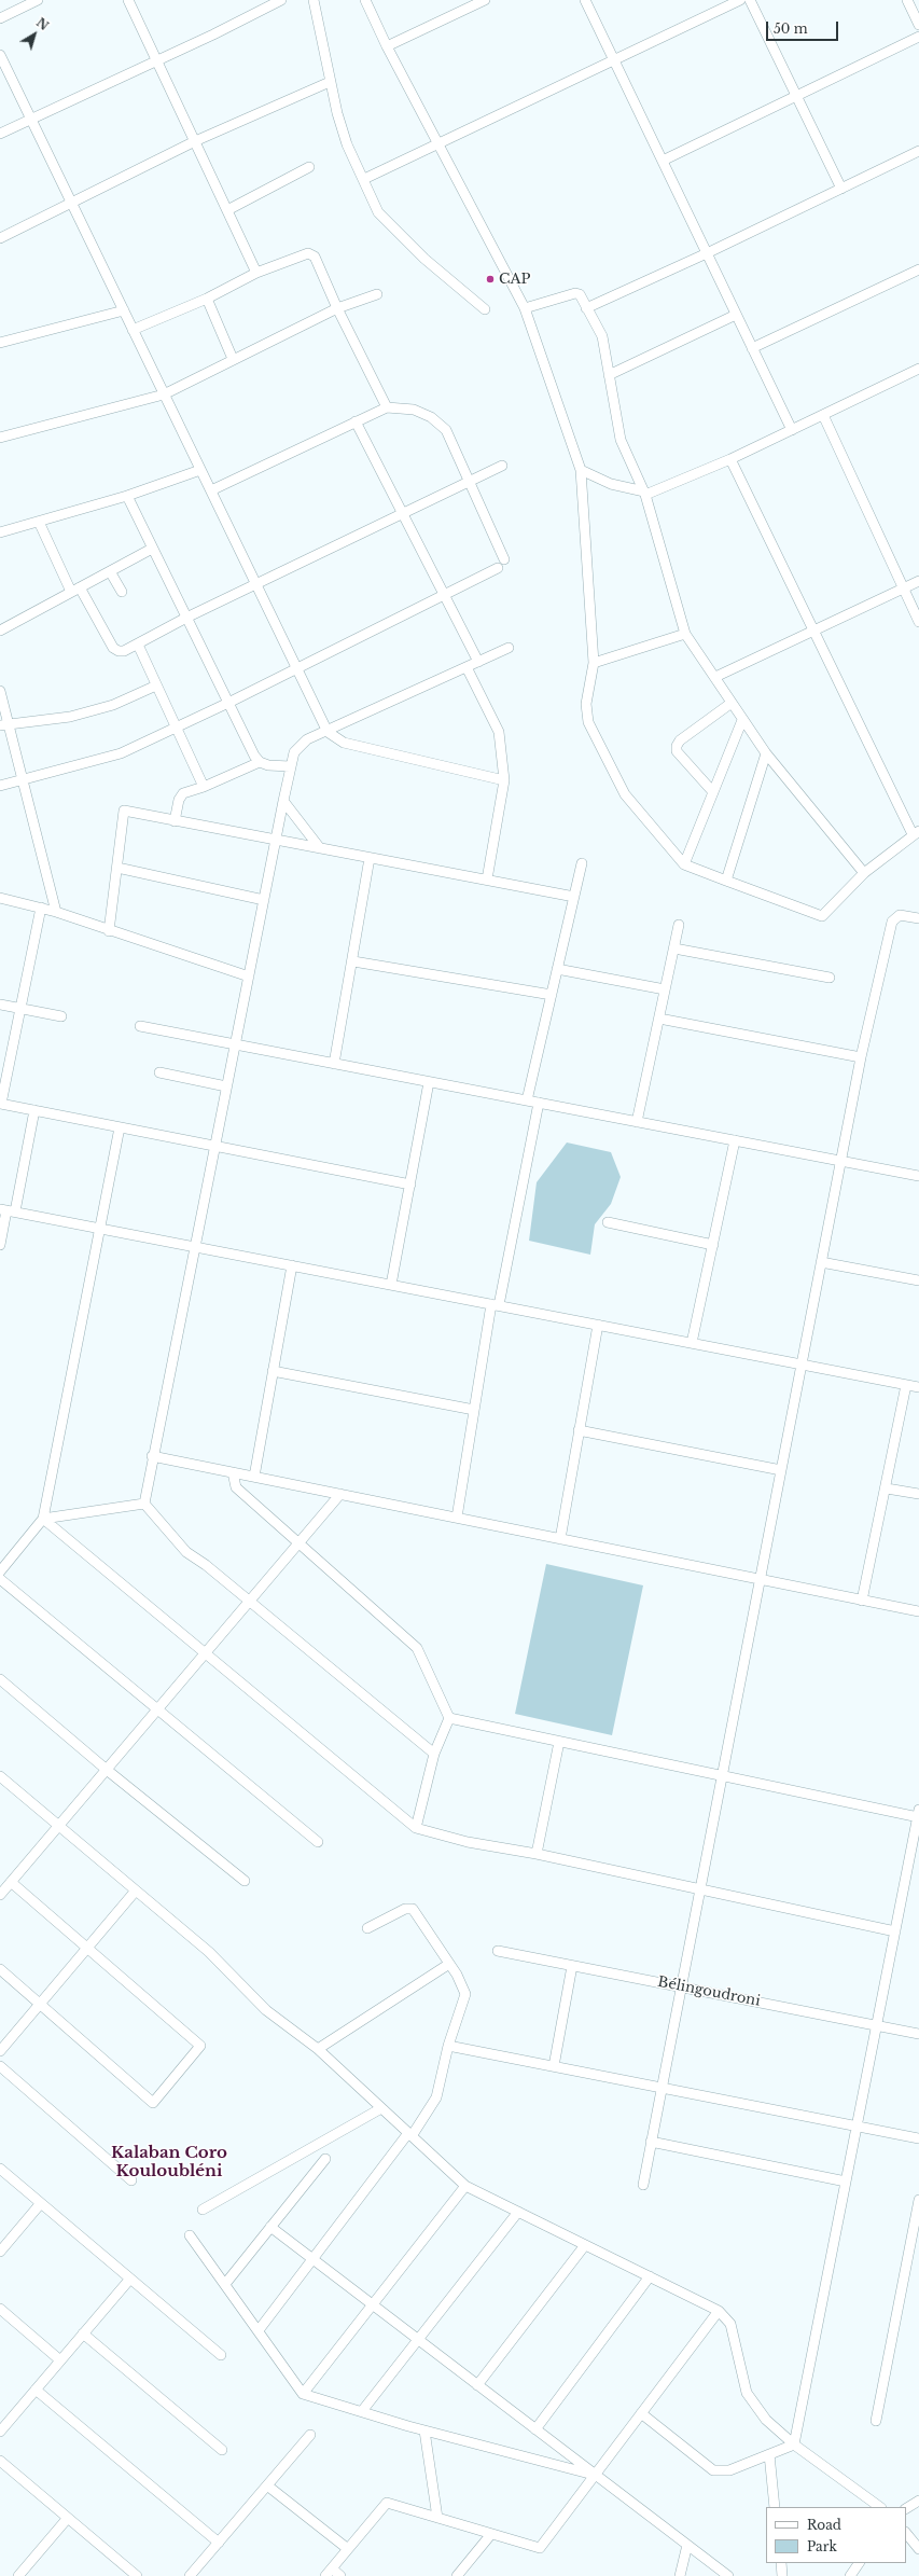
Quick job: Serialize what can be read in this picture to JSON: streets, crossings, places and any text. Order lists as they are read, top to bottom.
{
  "streets": {
    "street": ["Bélingoudroni"]
  },
  "districts": ["Kalaban Coro Kouloubléni"],
  "places": ["CAP"],
  "legend": ["Road", "Park"],
  "scale_bar": "50 m",
  "north": "top right"
}
